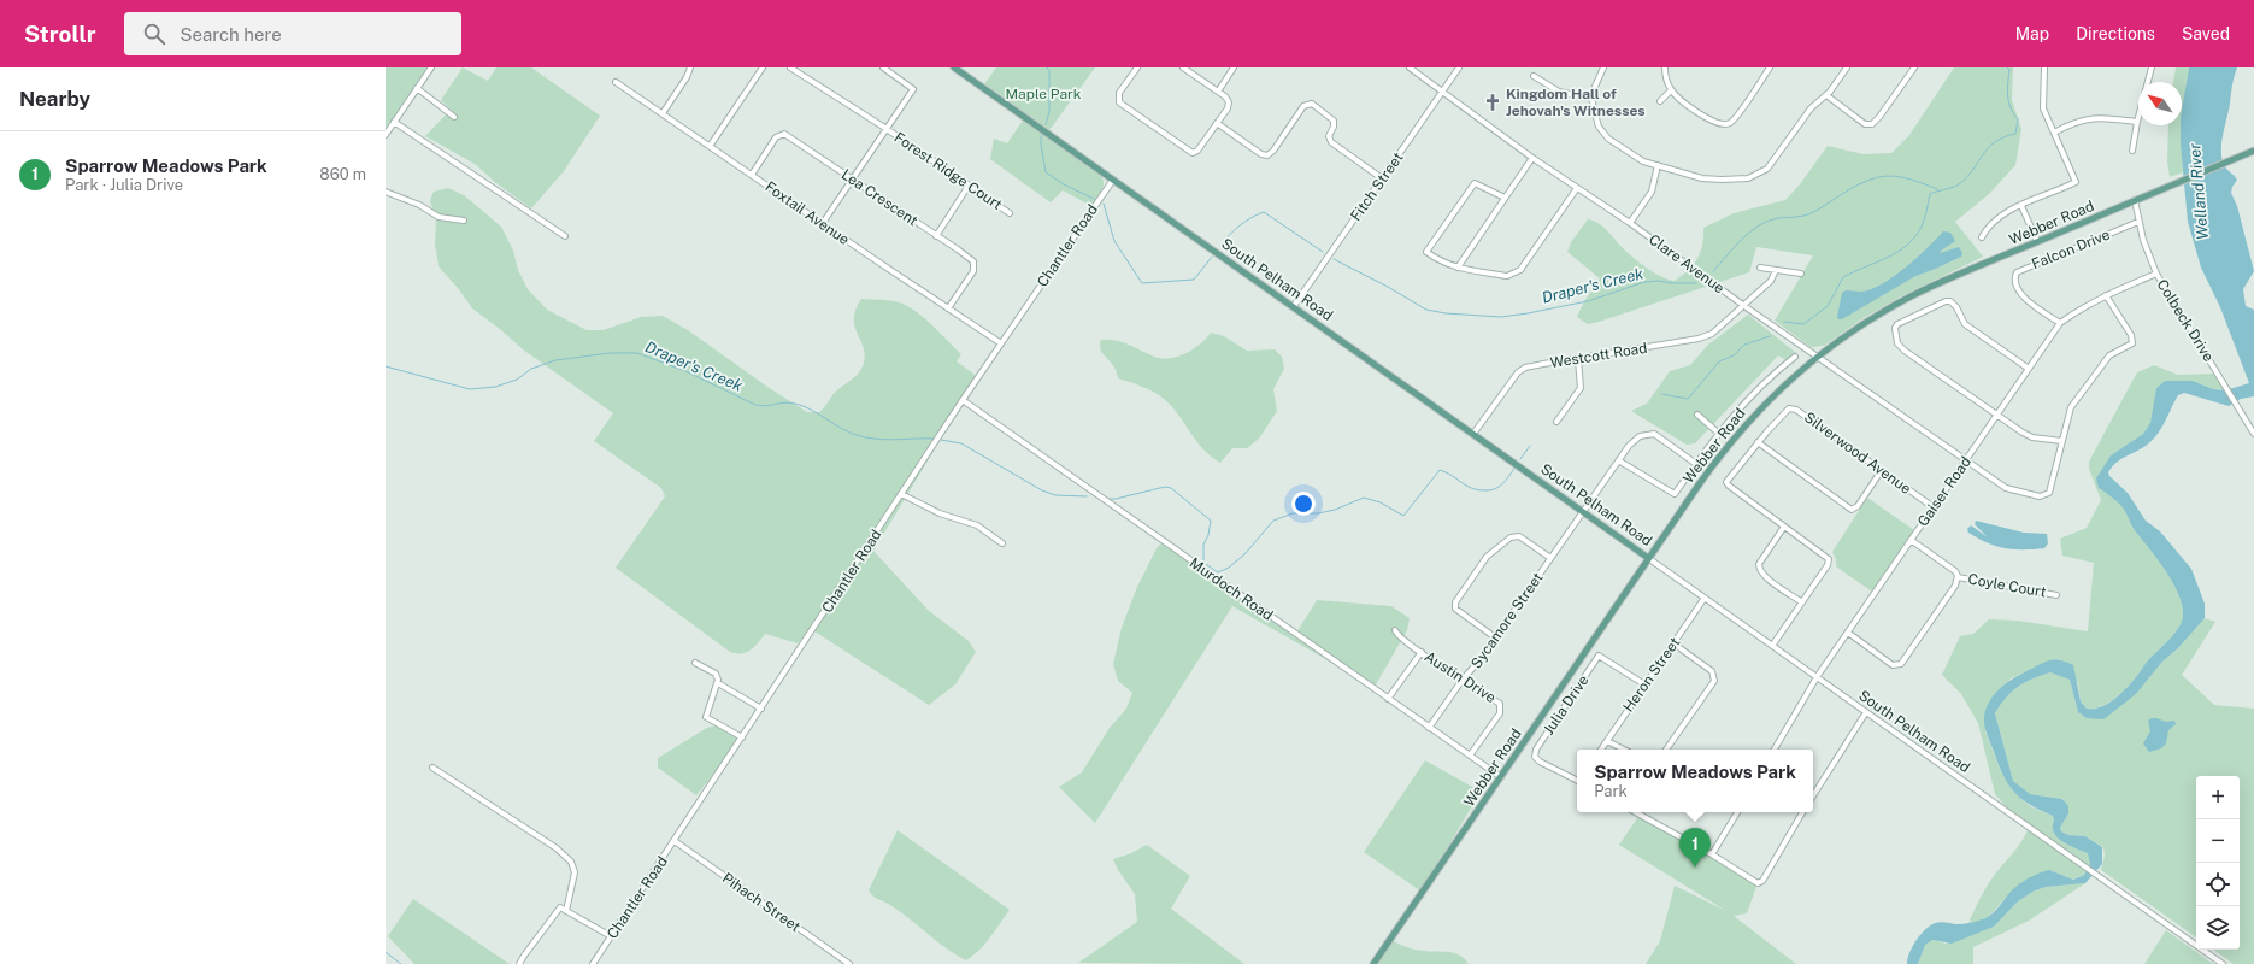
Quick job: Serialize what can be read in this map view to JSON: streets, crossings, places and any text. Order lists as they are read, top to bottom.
{
  "streets": {
    "main road": ["Webber Road", "South Pelham Road"],
    "street": [
      "Forest Ridge Court",
      "Fitch Street",
      "Lea Crescent",
      "Foxtail Avenue",
      "Chantler Road",
      "Falcon Drive",
      "Clare Avenue",
      "Colbeck Drive",
      "Westcott Road",
      "Silverwood Avenue",
      "Gaiser Road",
      "Coyle Court",
      "Murdoch Road",
      "Sycamore Street",
      "Heron Street",
      "Austin Drive",
      "Julia Drive",
      "Pihach Street"
    ]
  },
  "crossings": [
    ["Fitch Street", "Clare Avenue"],
    ["Fitch Street", "South Pelham Road"],
    ["Lea Crescent", "Foxtail Avenue"],
    ["Foxtail Avenue", "Chantler Road"],
    ["Webber Road", "Clare Avenue"],
    ["Webber Road", "South Pelham Road"],
    ["Webber Road", "Colbeck Drive"],
    ["Webber Road", "Murdoch Road"],
    ["Chantler Road", "South Pelham Road"],
    ["Chantler Road", "Murdoch Road"],
    ["Chantler Road", "Pihach Street"],
    ["Falcon Drive", "Colbeck Drive"],
    ["Falcon Drive", "Gaiser Road"],
    ["Clare Avenue", "Westcott Road"],
    ["Clare Avenue", "Gaiser Road"],
    ["South Pelham Road", "Westcott Road"],
    ["South Pelham Road", "Silverwood Avenue"],
    ["South Pelham Road", "Gaiser Road"],
    ["South Pelham Road", "Sycamore Street"],
    ["South Pelham Road", "Heron Street"],
    ["Colbeck Drive", "Gaiser Road"],
    ["Silverwood Avenue", "Gaiser Road"],
    ["Murdoch Road", "Sycamore Street"],
    ["Murdoch Road", "Austin Drive"],
    ["Sycamore Street", "Austin Drive"],
    ["Heron Street", "Julia Drive"]
  ],
  "water": ["Welland River", "Draper's Creek"],
  "parks": ["Maple Park"],
  "places": {
    "church": ["Kingdom Hall of Jehovah's Witnesses"]
  },
  "north": "top left",
  "page": {
    "header": "Strollr",
    "search": "Search here",
    "nav": ["Map", "Directions", "Saved"],
    "heading": "Nearby",
    "list": [
      {
        "mark": "1",
        "name": "Sparrow Meadows Park",
        "note": "Park · Julia Drive",
        "value": "860 m"
      }
    ],
    "popup": ["Sparrow Meadows Park", "Park"],
    "map_buttons": ["+", "−"],
    "pins": "1"
  }
}
